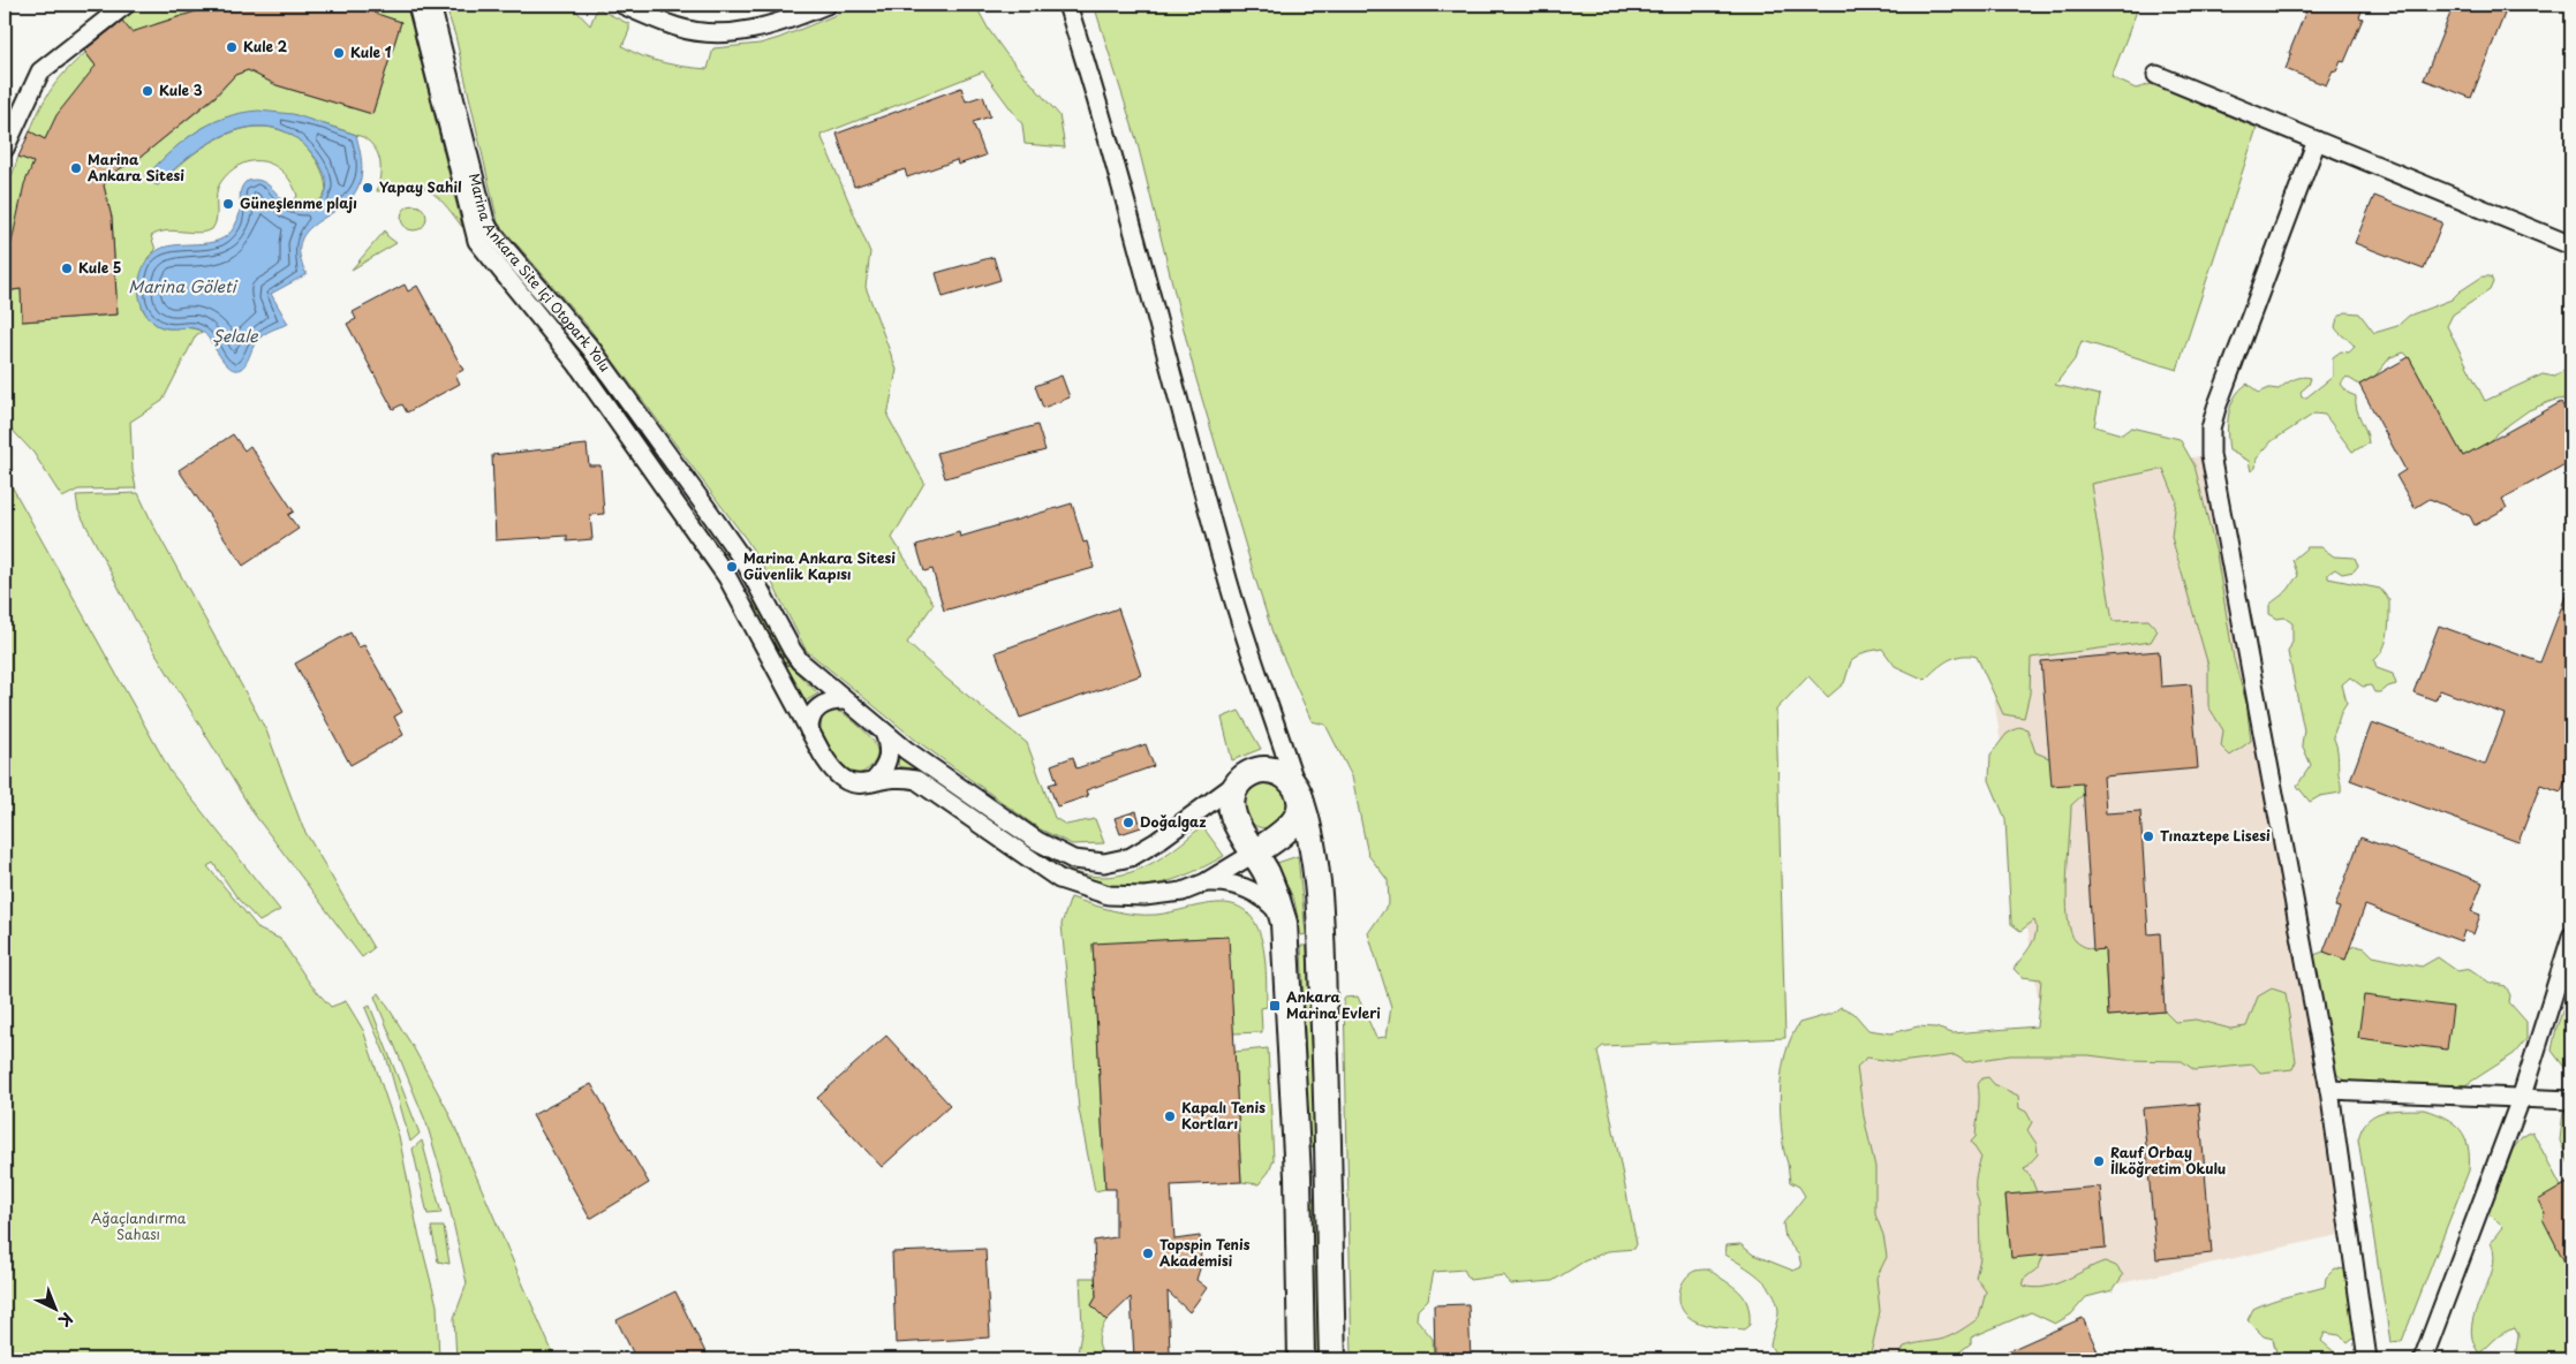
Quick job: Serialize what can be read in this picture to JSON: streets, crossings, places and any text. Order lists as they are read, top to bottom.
{
  "streets": {
    "street": ["Marina Ankara Site İçi Otopark Yolu"]
  },
  "water": ["Marina Göleti", "Şelale"],
  "parks": ["Ağaçlandırma Sahası"],
  "places": {
    "other": [
      "Kule 2",
      "Kule 1",
      "Kule 3",
      "Marina Ankara Sitesi",
      "Yapay Sahil",
      "Güneşlenme plajı",
      "Kule 5",
      "Marina Ankara Sitesi Güvenlik Kapısı",
      "Doğalgaz",
      "Tınaztepe Lisesi",
      "Kapalı Tenis Kortları",
      "Rauf Orbay İlköğretim Okulu",
      "Topspin Tenis Akademisi"
    ],
    "transit": ["Ankara Marina Evleri"]
  },
  "north": "bottom right"
}
